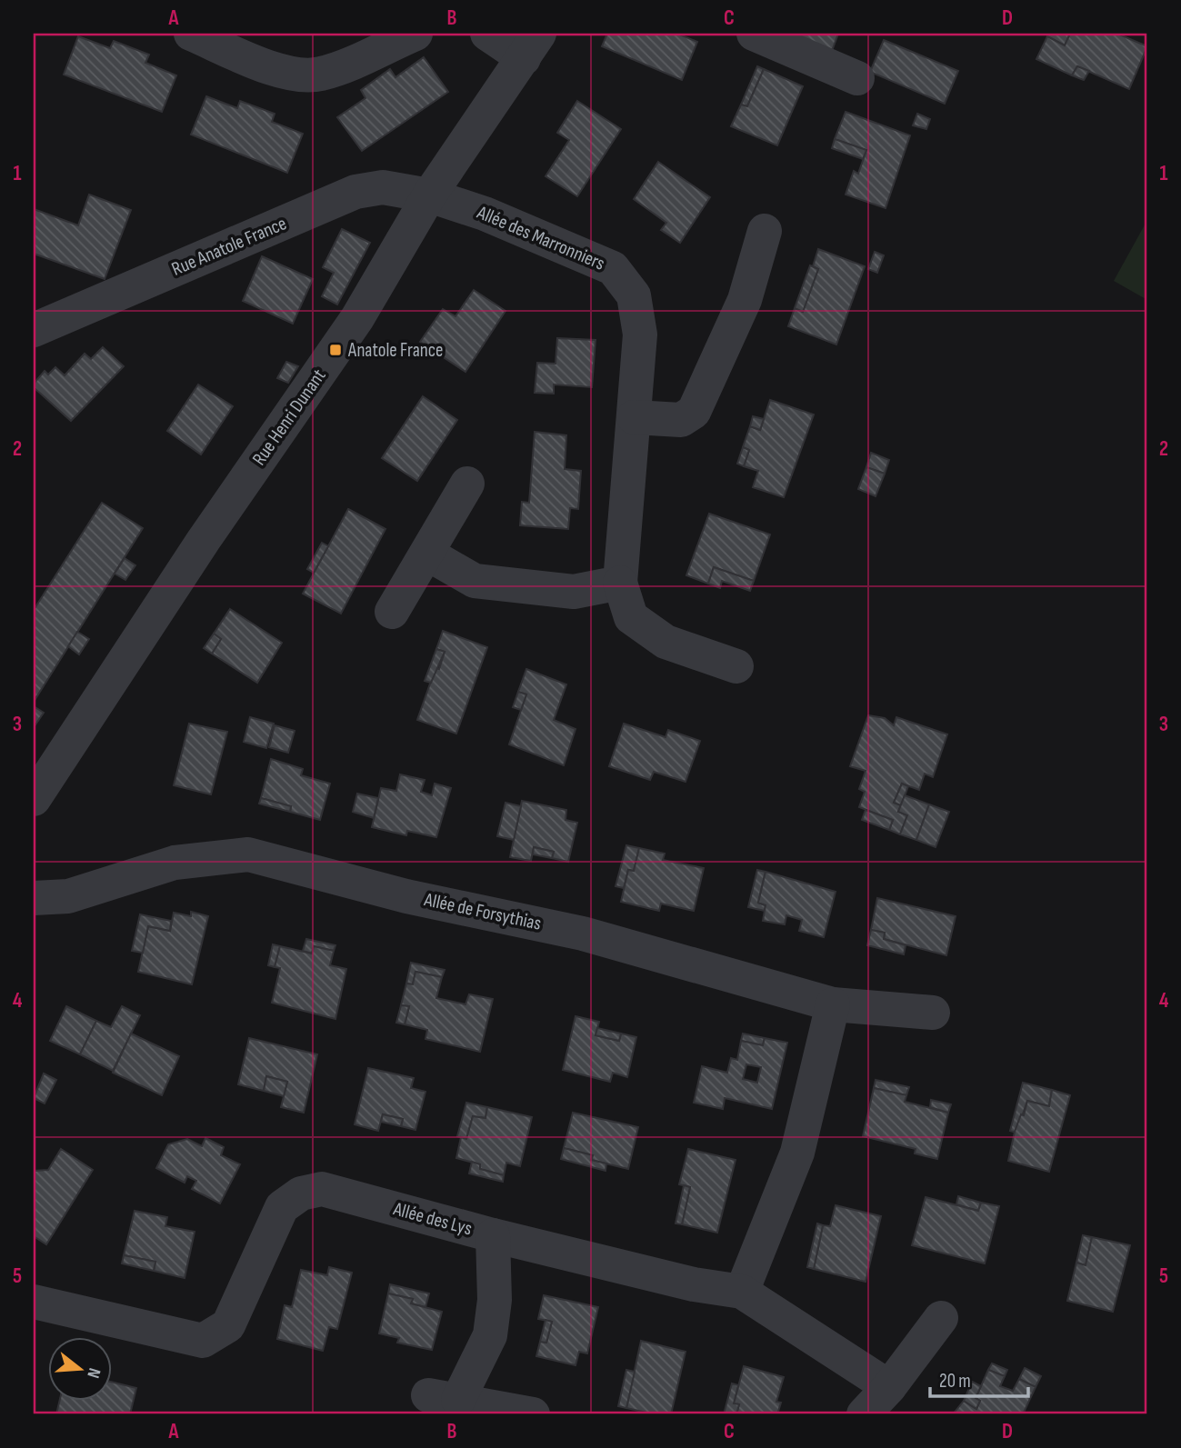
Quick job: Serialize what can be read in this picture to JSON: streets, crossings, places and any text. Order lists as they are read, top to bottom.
{
  "streets": {
    "street": [
      "Allée des Marronniers",
      "Rue Anatole France",
      "Rue Henri Dunant",
      "Allée de Forsythias",
      "Allée des Lys"
    ]
  },
  "crossings": [
    ["Allée des Marronniers", "Rue Anatole France"],
    ["Allée des Marronniers", "Rue Henri Dunant"],
    ["Rue Anatole France", "Rue Henri Dunant"]
  ],
  "places": {
    "transit": ["Anatole France"]
  },
  "scale_bar": "20 m",
  "north": "right",
  "grid": {
    "columns": [
      "A",
      "B",
      "C",
      "D"
    ],
    "rows": [
      "1",
      "2",
      "3",
      "4",
      "5"
    ]
  }
}
